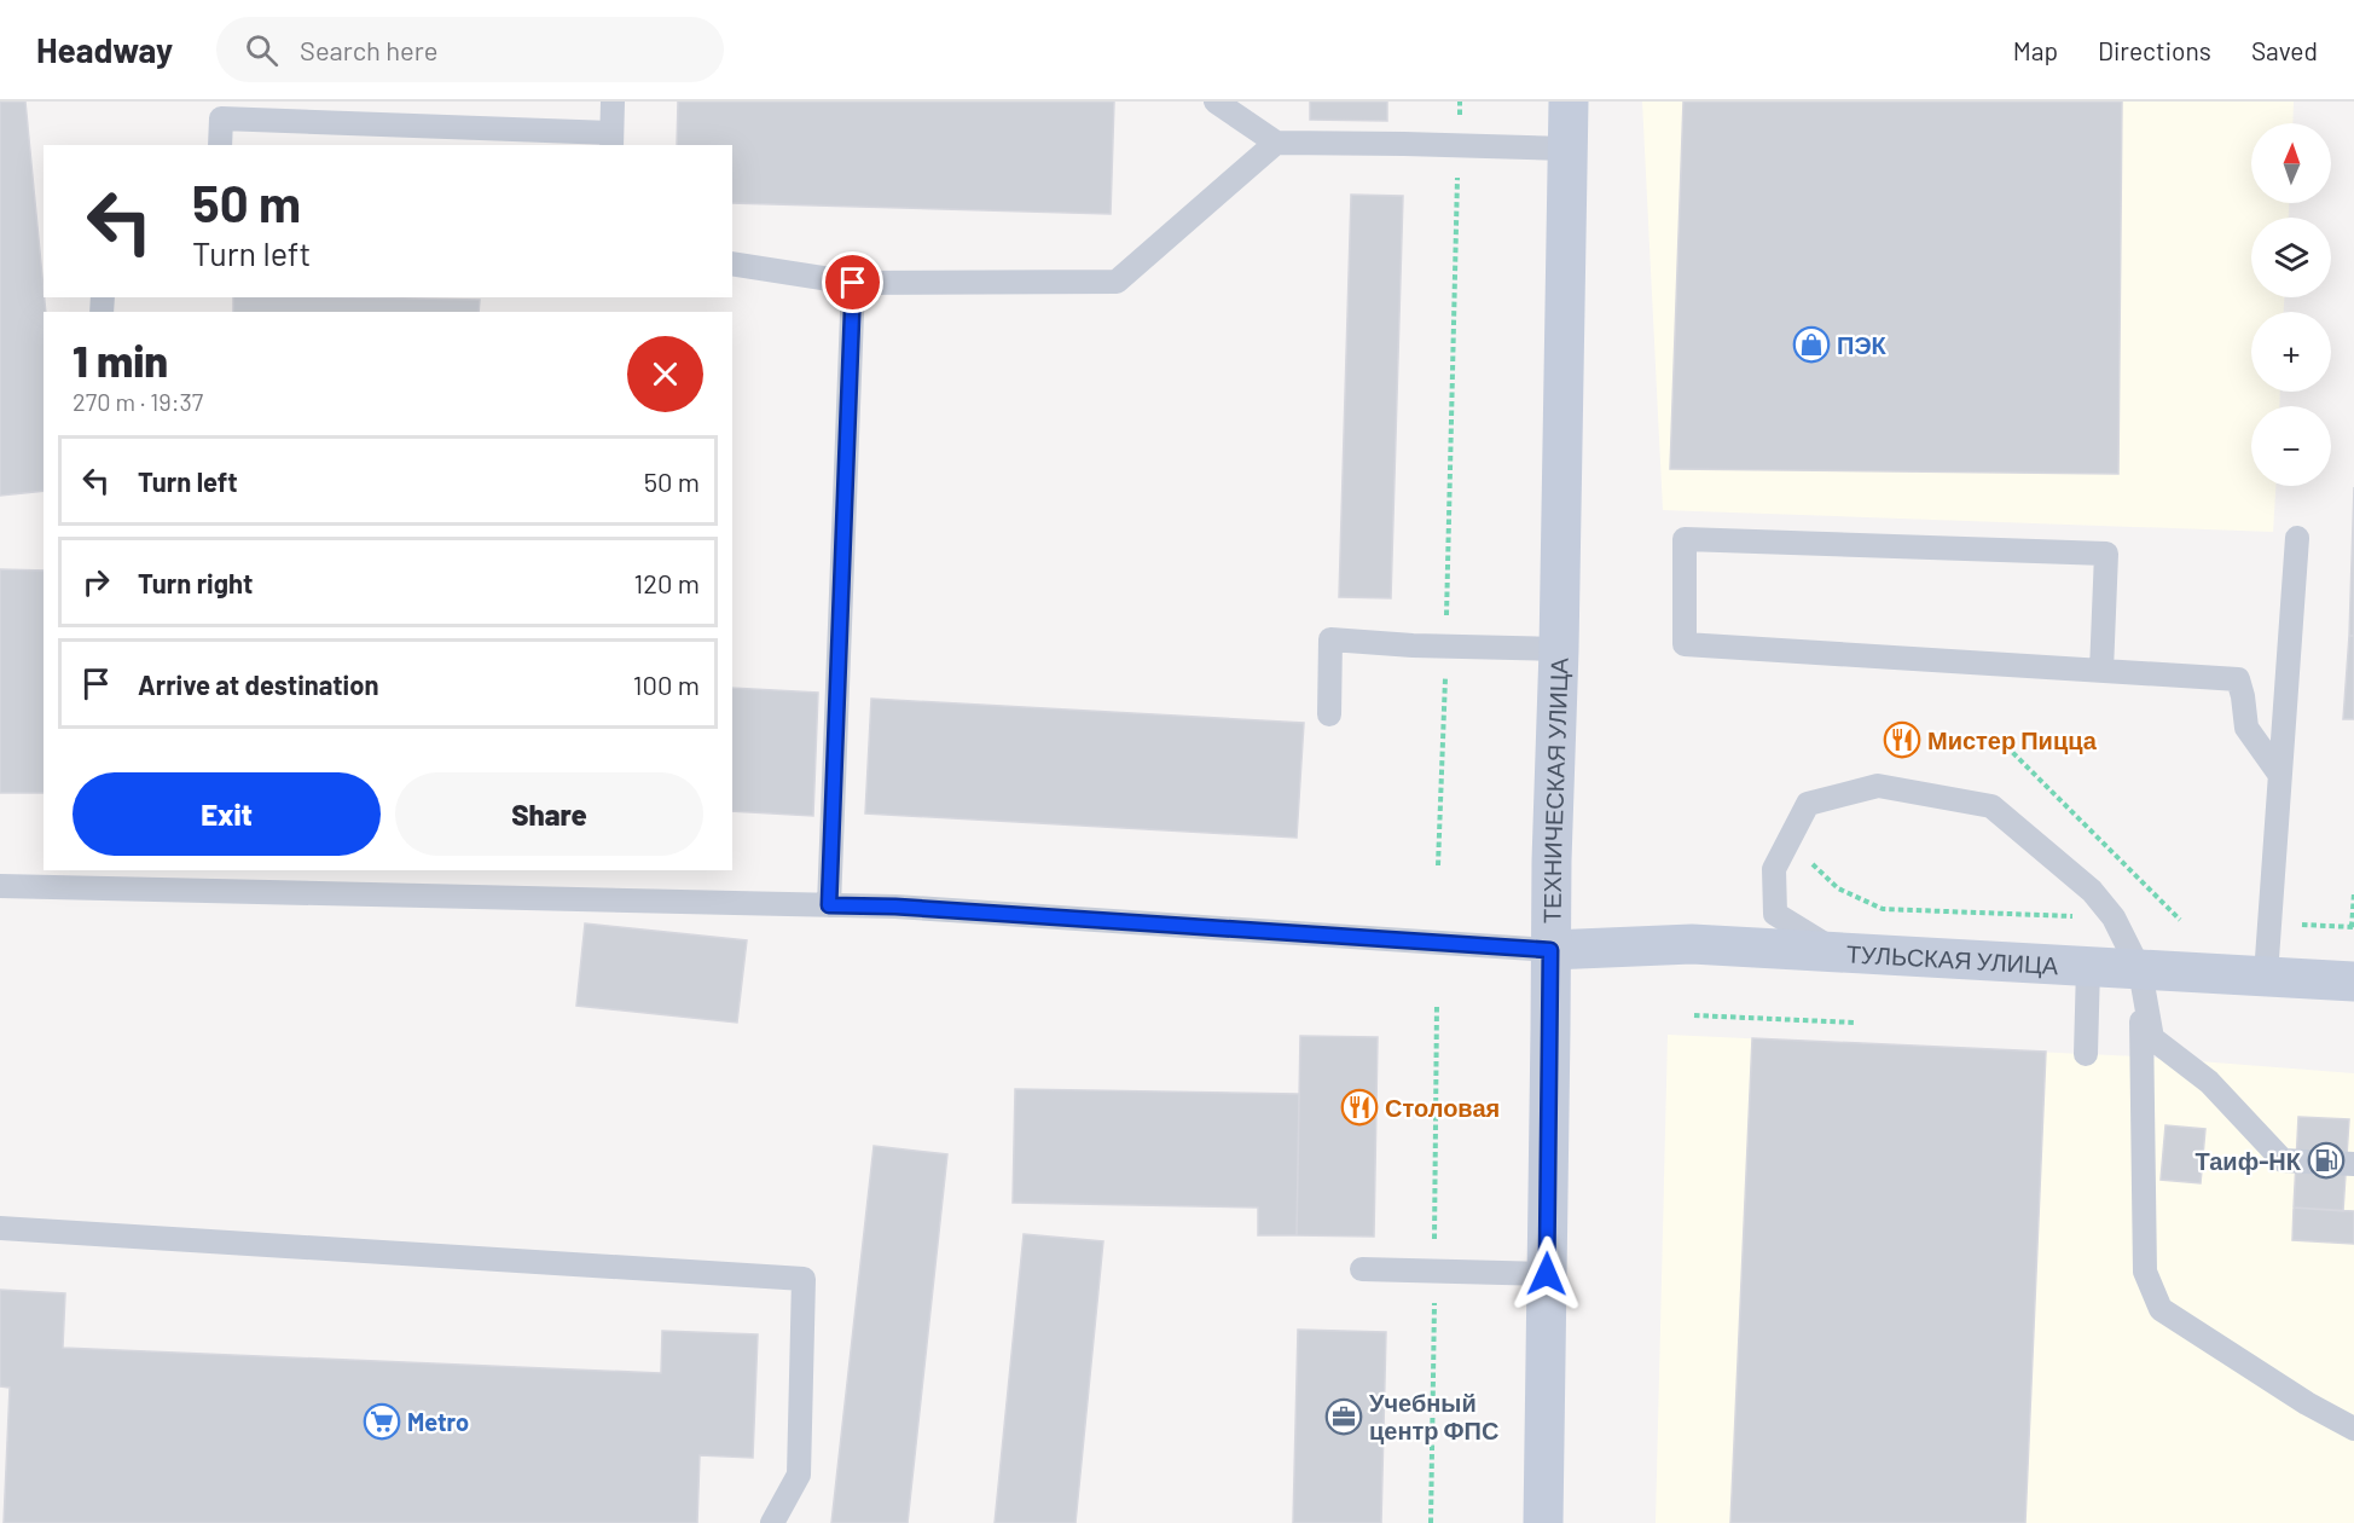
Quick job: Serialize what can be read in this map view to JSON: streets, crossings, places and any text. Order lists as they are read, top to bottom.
{
  "streets": {
    "main road": ["ТЕХНИЧЕСКАЯ УЛИЦА", "ТУЛЬСКАЯ УЛИЦА"]
  },
  "crossings": [
    ["ТЕХНИЧЕСКАЯ УЛИЦА", "ТУЛЬСКАЯ УЛИЦА"]
  ],
  "places": {
    "shop": ["ПЭК"],
    "restaurant": ["Мистер Пицца", "Столовая"],
    "fuel station": ["Таиф-НК"],
    "office": ["Учебный центр ФПС"],
    "supermarket": ["Metro"]
  },
  "north": "top",
  "page": {
    "header": "Headway",
    "search": "Search here",
    "nav": ["Map", "Directions", "Saved"],
    "map_buttons": ["+", "−"],
    "turn": ["50 m", "Turn left"],
    "heading": ["1 min", "270 m · 19:37"],
    "list": [
      {
        "name": "Turn left",
        "value": "50 m"
      },
      {
        "name": "Turn right",
        "value": "120 m"
      },
      {
        "name": "Arrive at destination",
        "value": "100 m"
      }
    ],
    "buttons": ["Exit", "Share"]
  }
}
